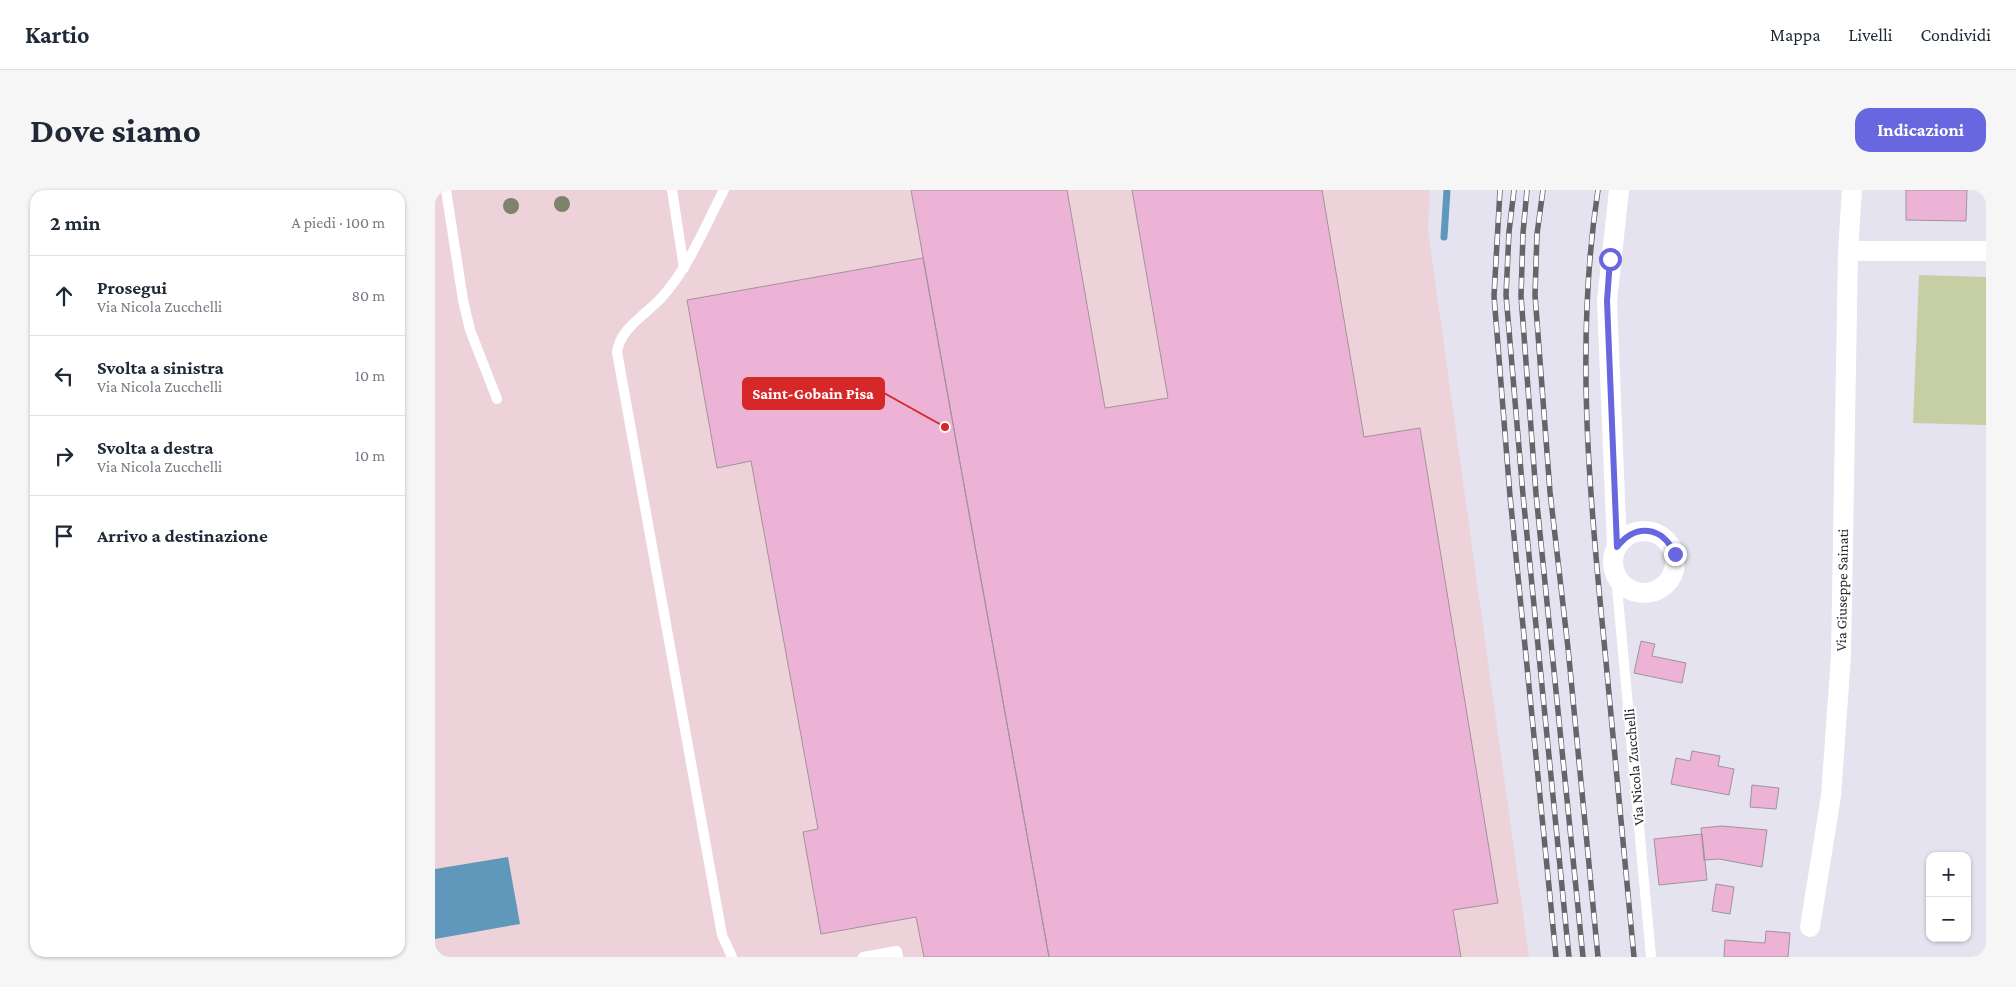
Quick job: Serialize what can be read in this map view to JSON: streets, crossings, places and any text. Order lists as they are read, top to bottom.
{
  "streets": {
    "street": ["Via Giuseppe Sainati", "Via Nicola Zucchelli"]
  },
  "places": ["Saint-Gobain Pisa"],
  "page": {
    "header": "Kartio",
    "nav": ["Mappa", "Livelli", "Condividi"],
    "buttons": "Indicazioni",
    "title": "Dove siamo",
    "heading": ["2 min", "A piedi · 100 m"],
    "list": [
      ["Prosegui", "Via Nicola Zucchelli", "80 m"],
      ["Svolta a sinistra", "Via Nicola Zucchelli", "10 m"],
      ["Svolta a destra", "Via Nicola Zucchelli", "10 m"],
      "Arrivo a destinazione"
    ],
    "map_buttons": ["+", "−"]
  }
}
